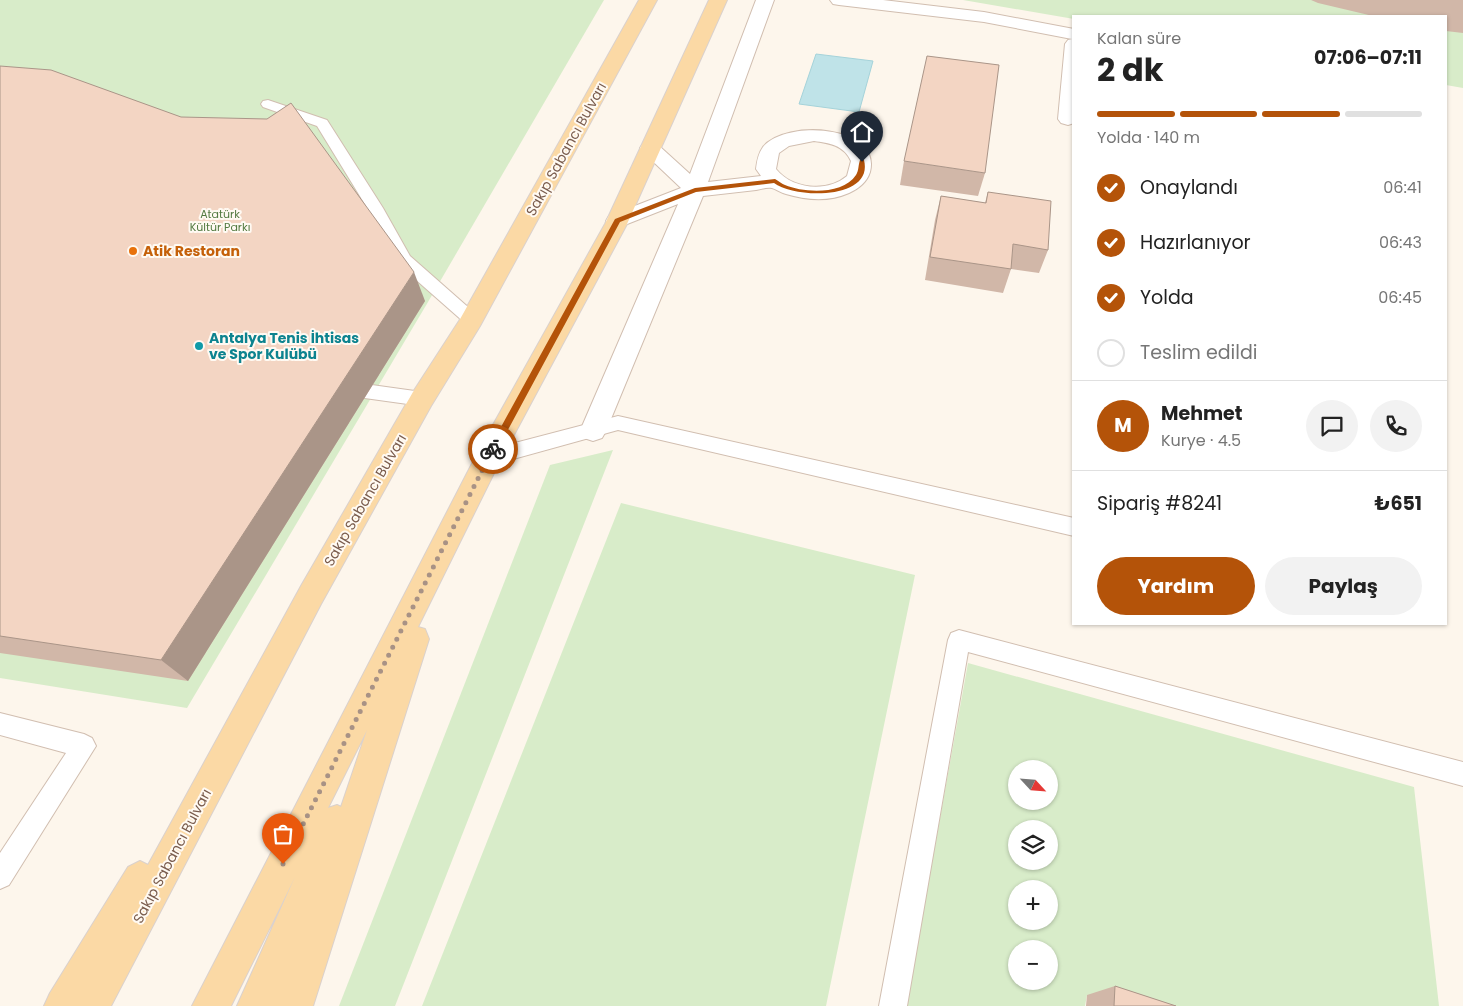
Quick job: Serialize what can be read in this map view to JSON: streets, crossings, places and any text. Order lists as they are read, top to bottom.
{
  "streets": {
    "main road": ["Sakıp Sabancı Bulvarı"]
  },
  "parks": ["Atatürk Kültür Parkı"],
  "places": ["Atik Restoran", "Antalya Tenis İhtisas ve Spor Kulübü"],
  "north": "bottom right",
  "page": {
    "heading": ["2 dk", "Kalan süre", "07:06–07:11"],
    "panel": [
      "Mehmet",
      "Kurye · 4.5",
      "Sipariş #8241",
      "₺651"
    ],
    "bar": "Yolda · 140 m",
    "list": [
      ["Onaylandı", "06:41"],
      ["Hazırlanıyor", "06:43"],
      ["Yolda", "06:45"],
      "Teslim edildi"
    ],
    "round": "M",
    "buttons": ["Yardım", "Paylaş"],
    "map_buttons": ["+", "−"]
  }
}
